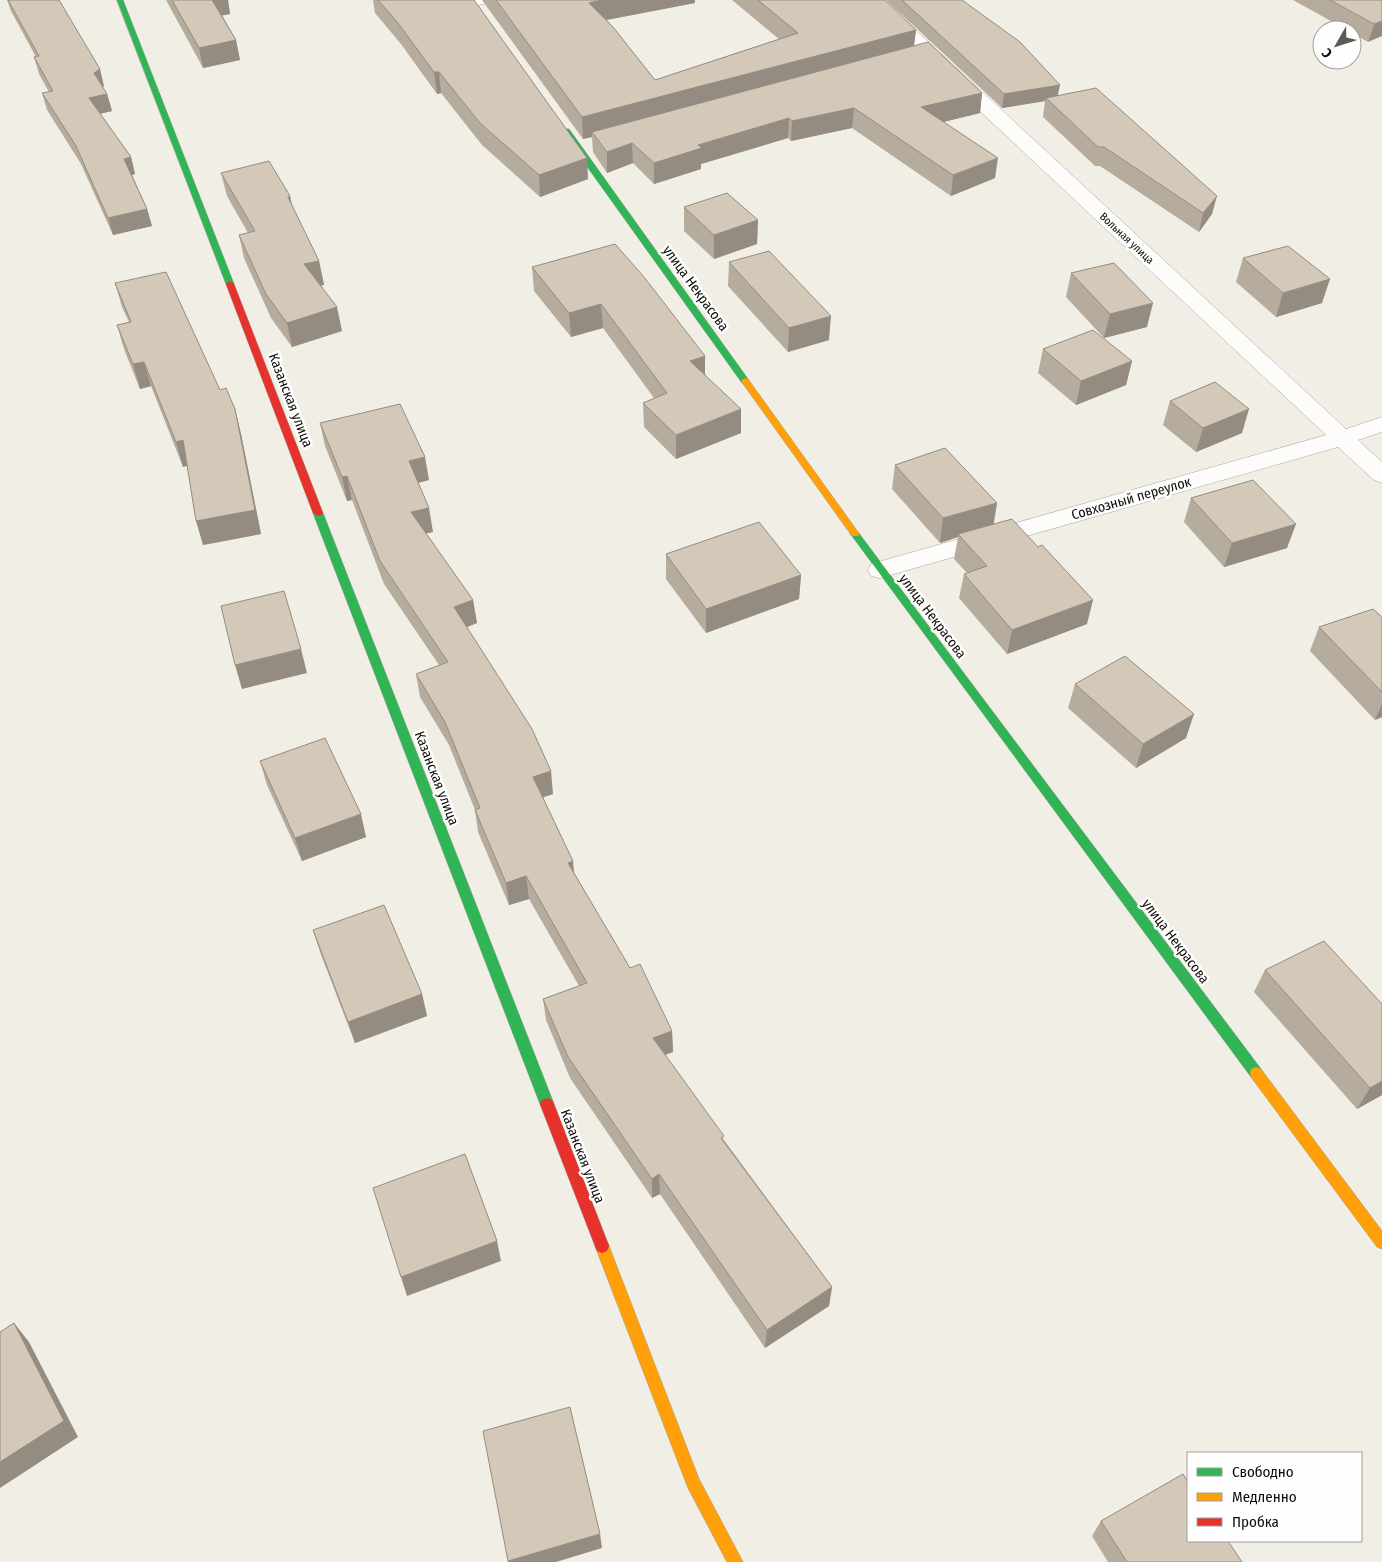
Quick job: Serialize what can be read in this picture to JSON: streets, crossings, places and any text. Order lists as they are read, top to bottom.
{
  "streets": {
    "street": [
      "Вольная улица",
      "улица Некрасова",
      "Казанская улица",
      "Совхозный переулок"
    ]
  },
  "crossings": [
    ["Вольная улица", "Совхозный переулок"],
    ["улица Некрасова", "Совхозный переулок"]
  ],
  "legend": ["Свободно", "Медленно", "Пробка"],
  "north": "bottom left"
}
